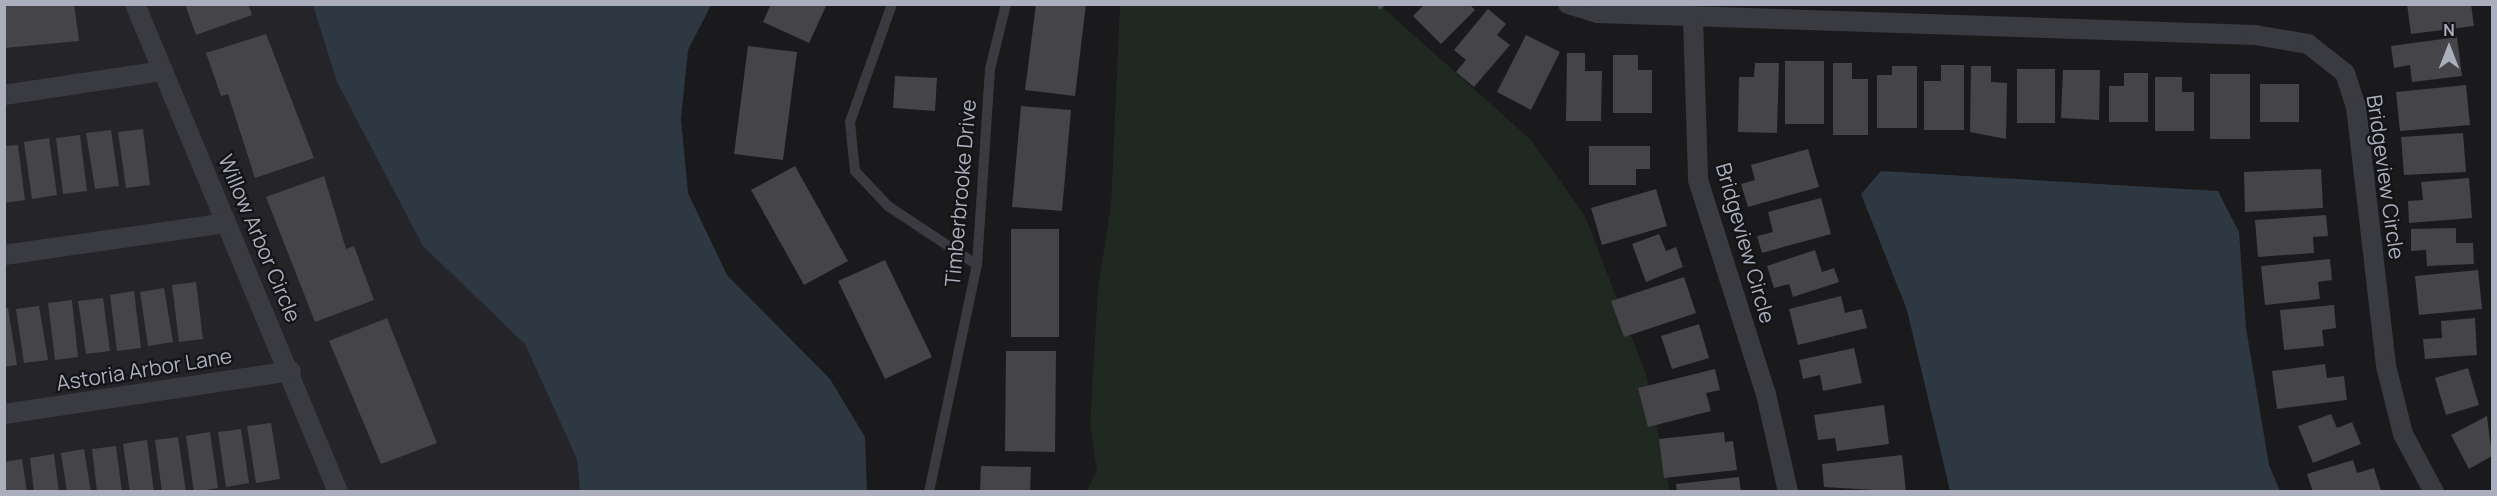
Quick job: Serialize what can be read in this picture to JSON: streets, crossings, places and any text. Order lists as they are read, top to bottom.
{
  "streets": {
    "street": ["Bridgeview Circle", "Willow Arbor Circle", "Astoria Arbor Lane"],
    "lane": ["Timberbrooke Drive"]
  },
  "crossings": [
    ["Willow Arbor Circle", "Astoria Arbor Lane"]
  ],
  "north": "top"
}
